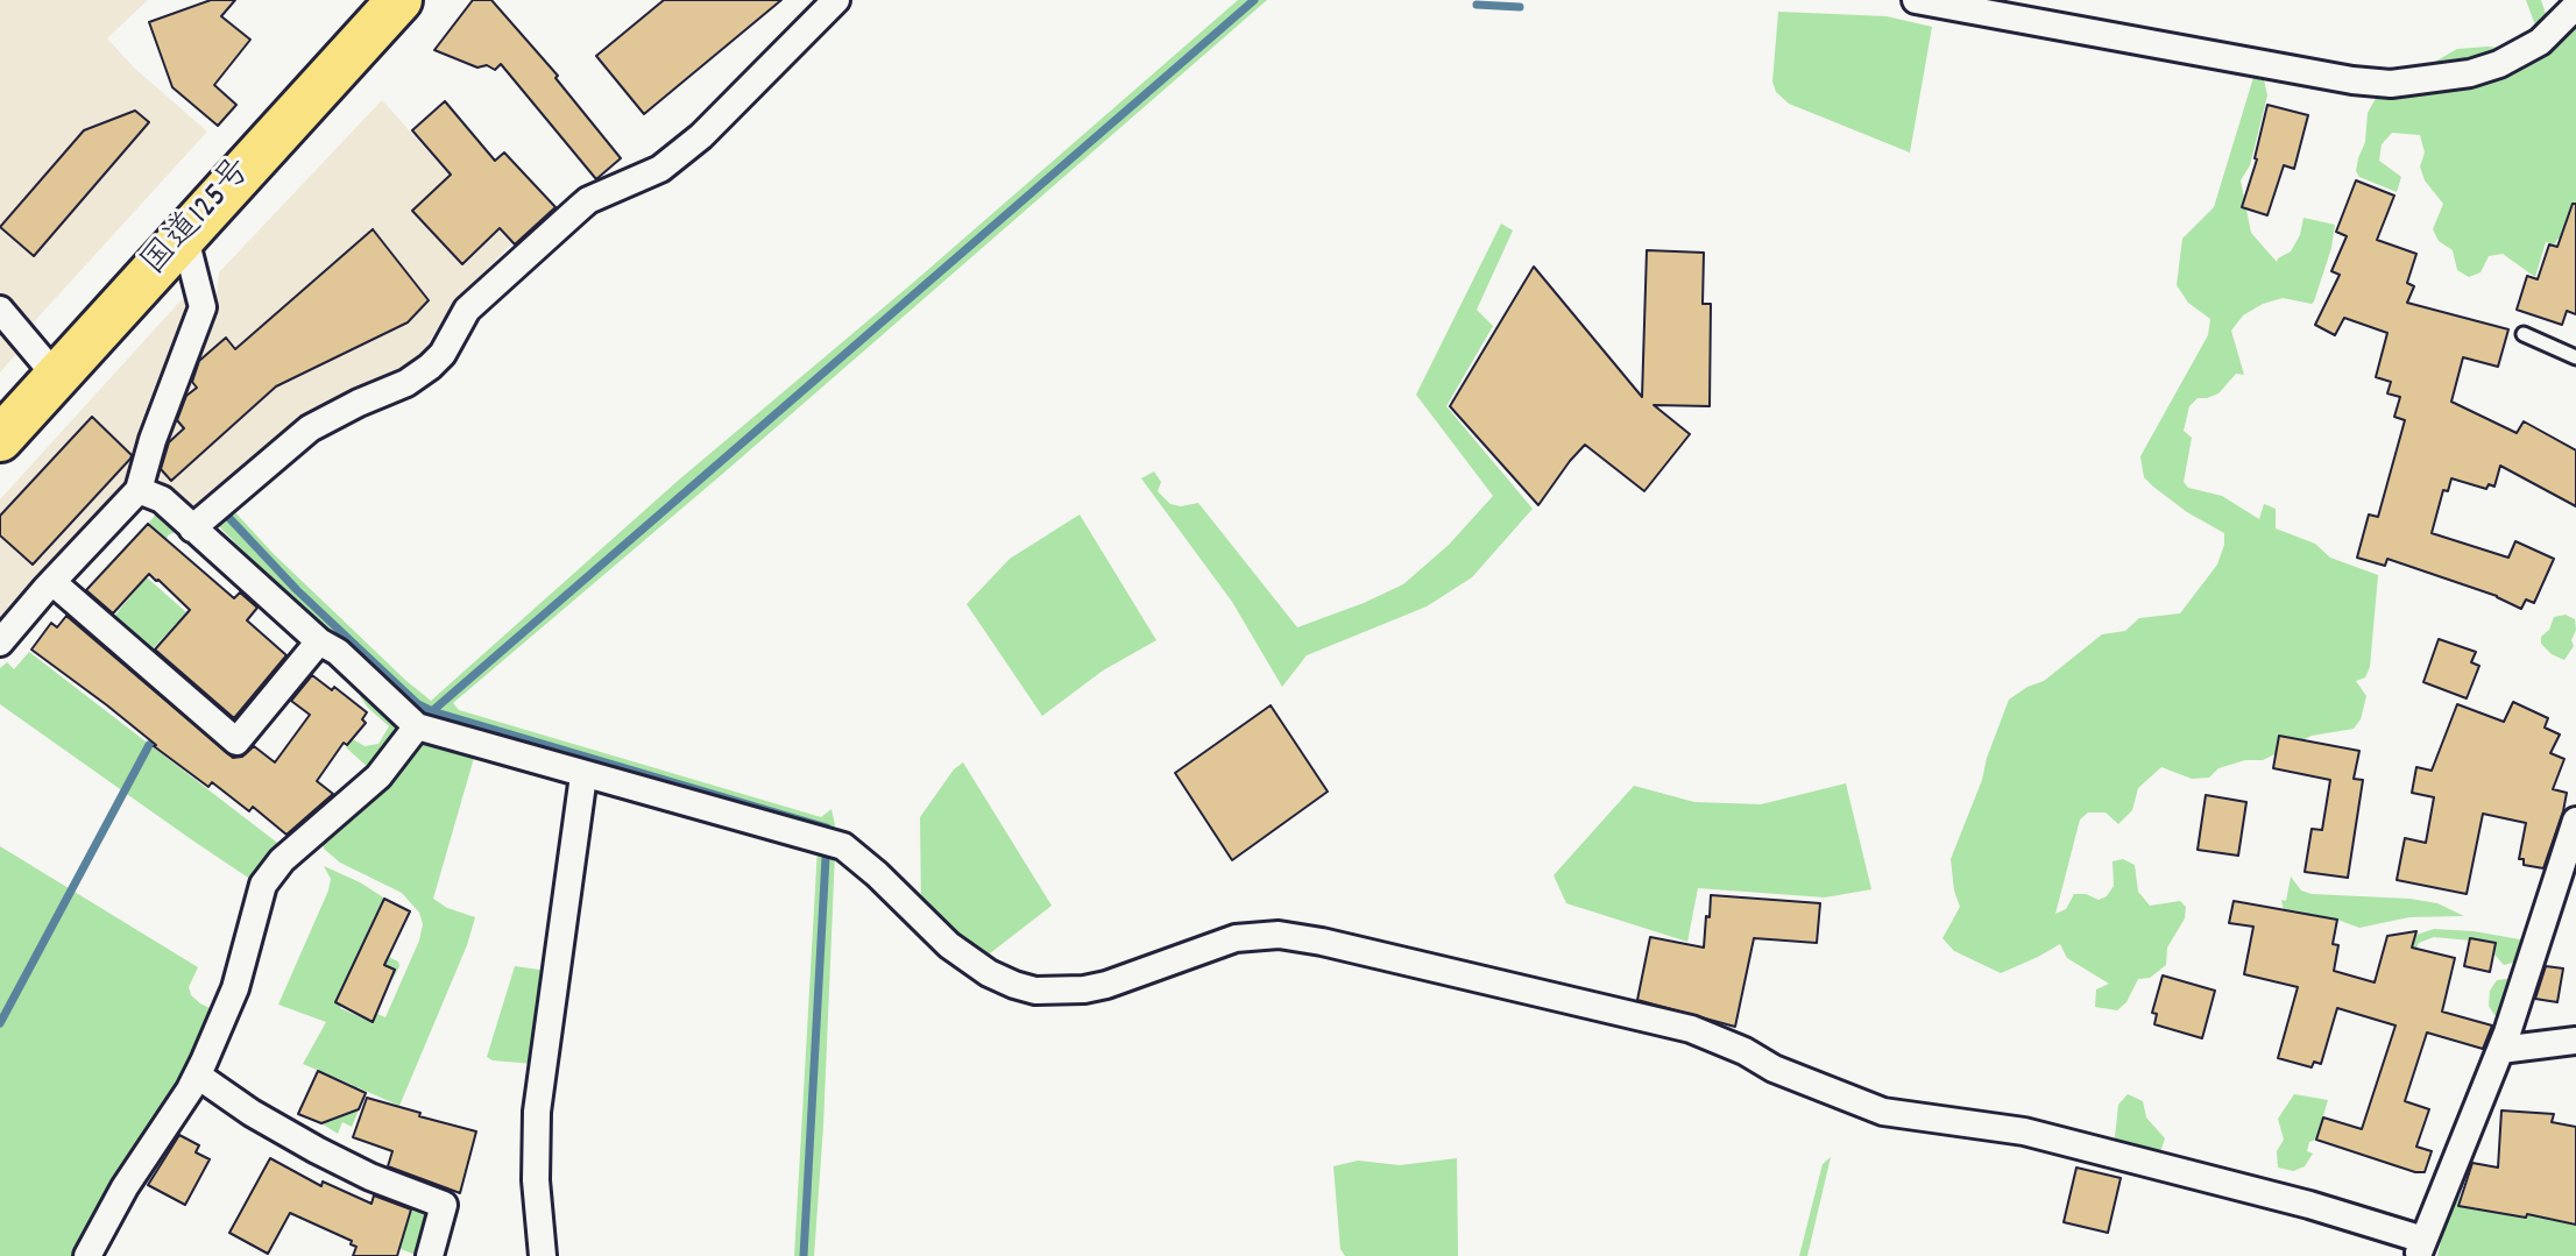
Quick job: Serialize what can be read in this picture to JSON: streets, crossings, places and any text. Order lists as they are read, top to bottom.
{
  "streets": {
    "highway": ["国道125号"]
  }
}
